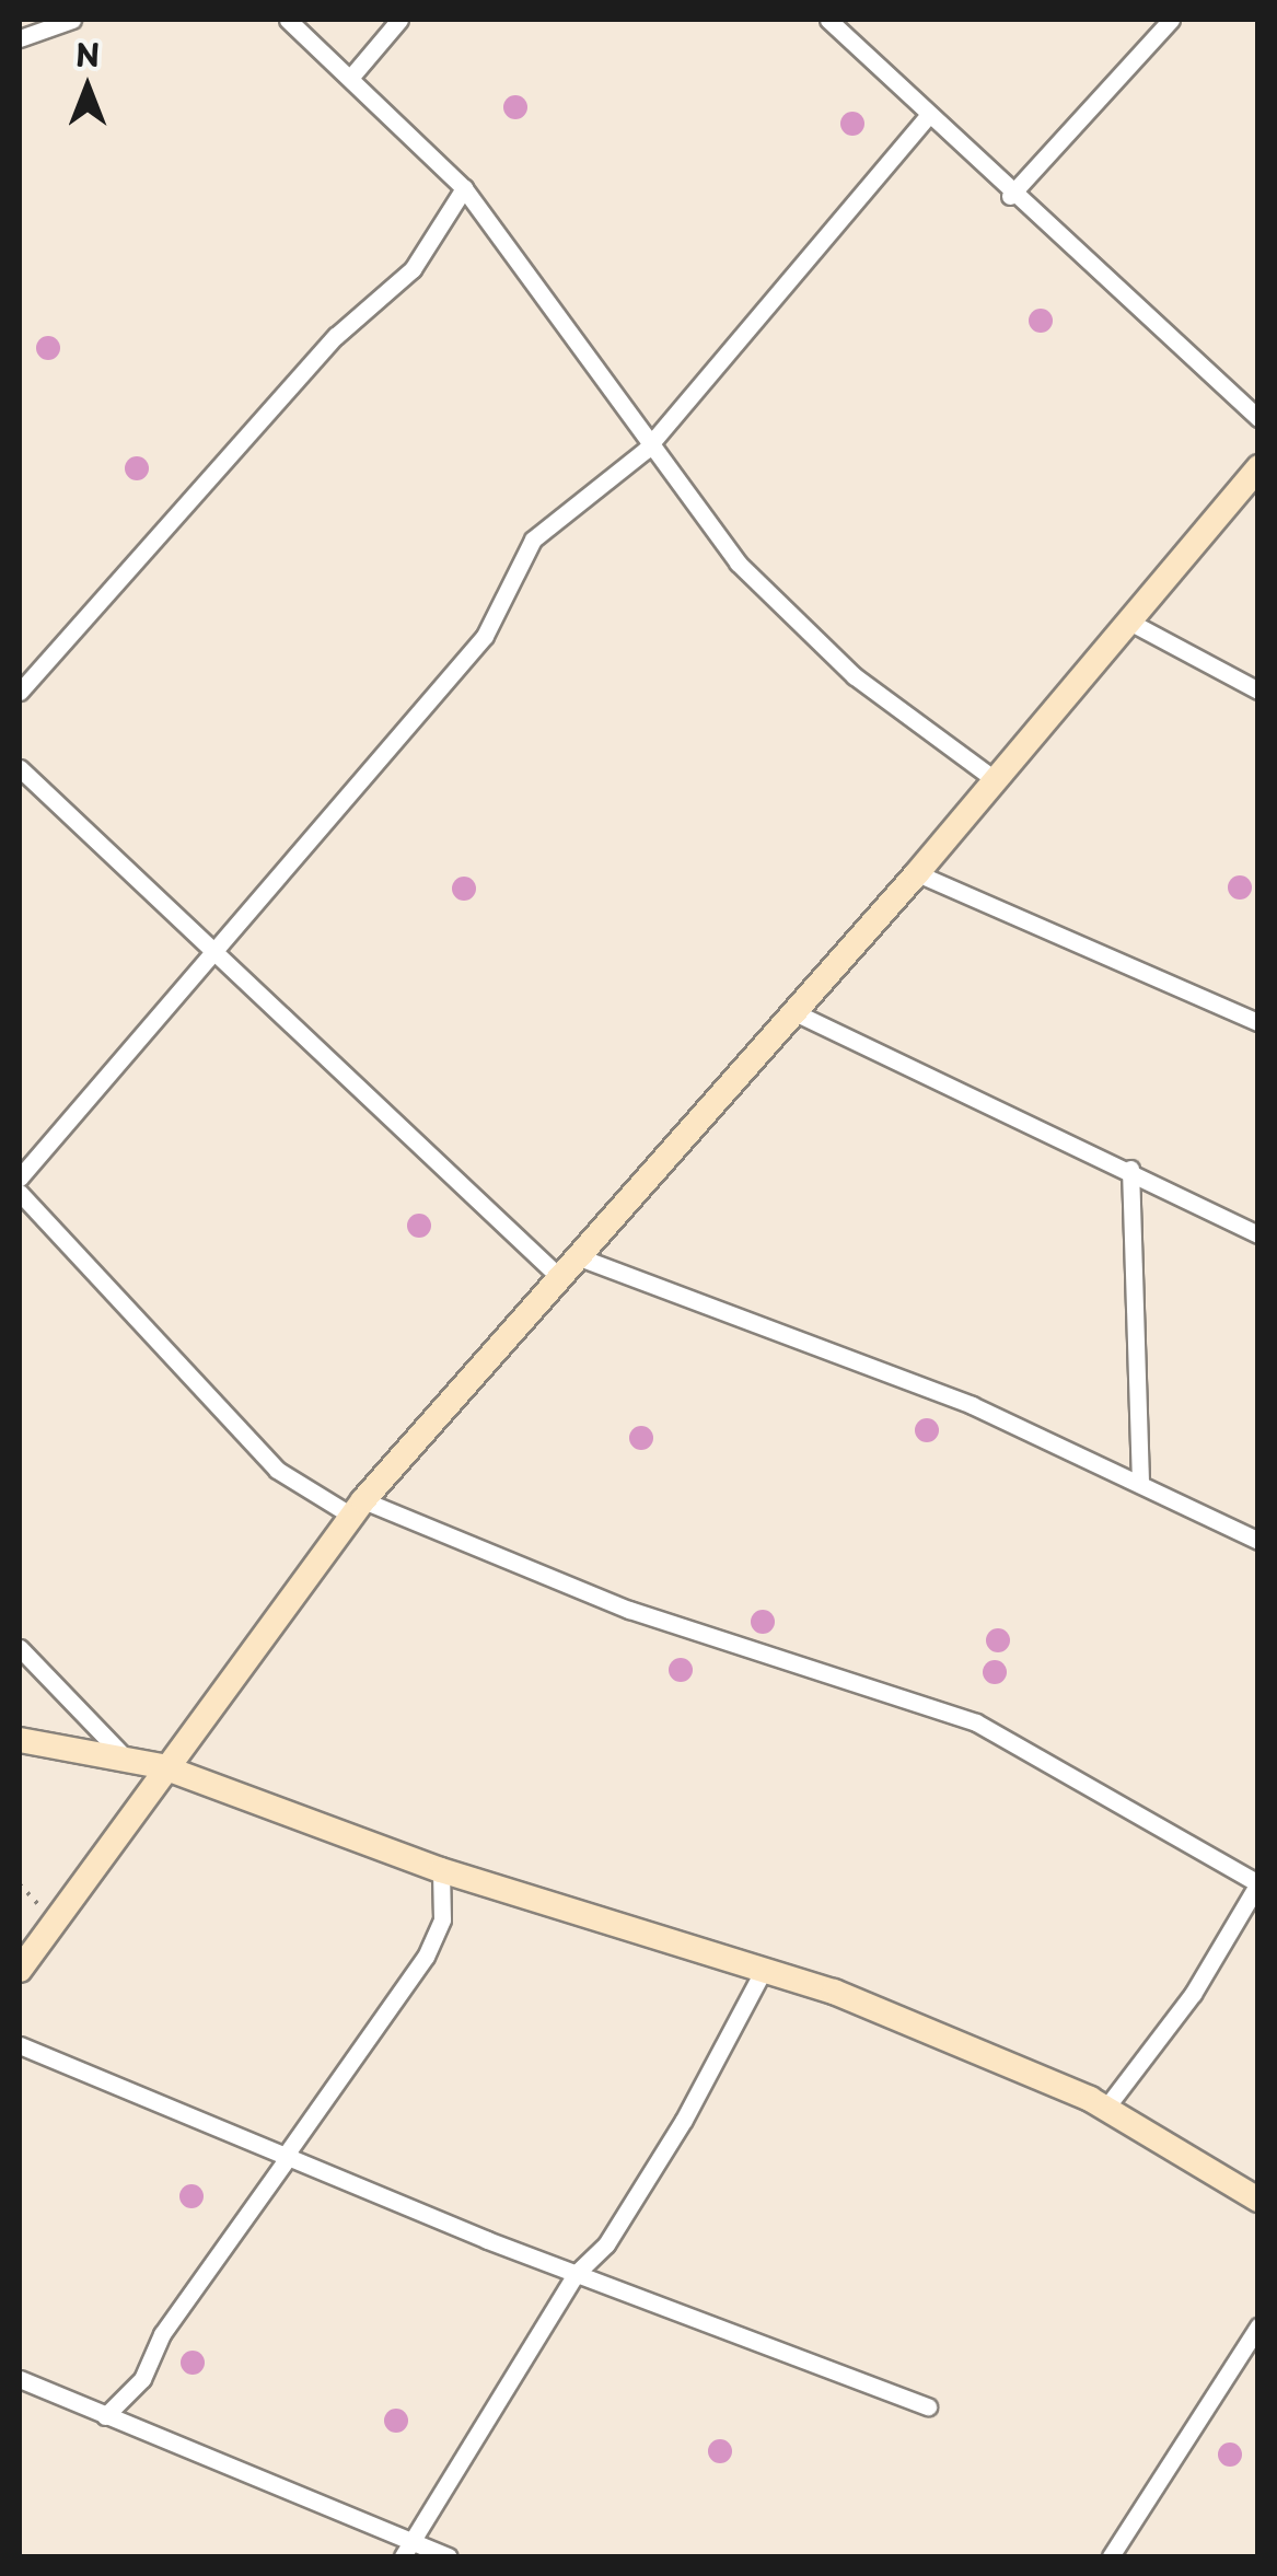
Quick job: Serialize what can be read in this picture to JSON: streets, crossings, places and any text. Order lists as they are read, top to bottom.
{
  "north": "top"
}
